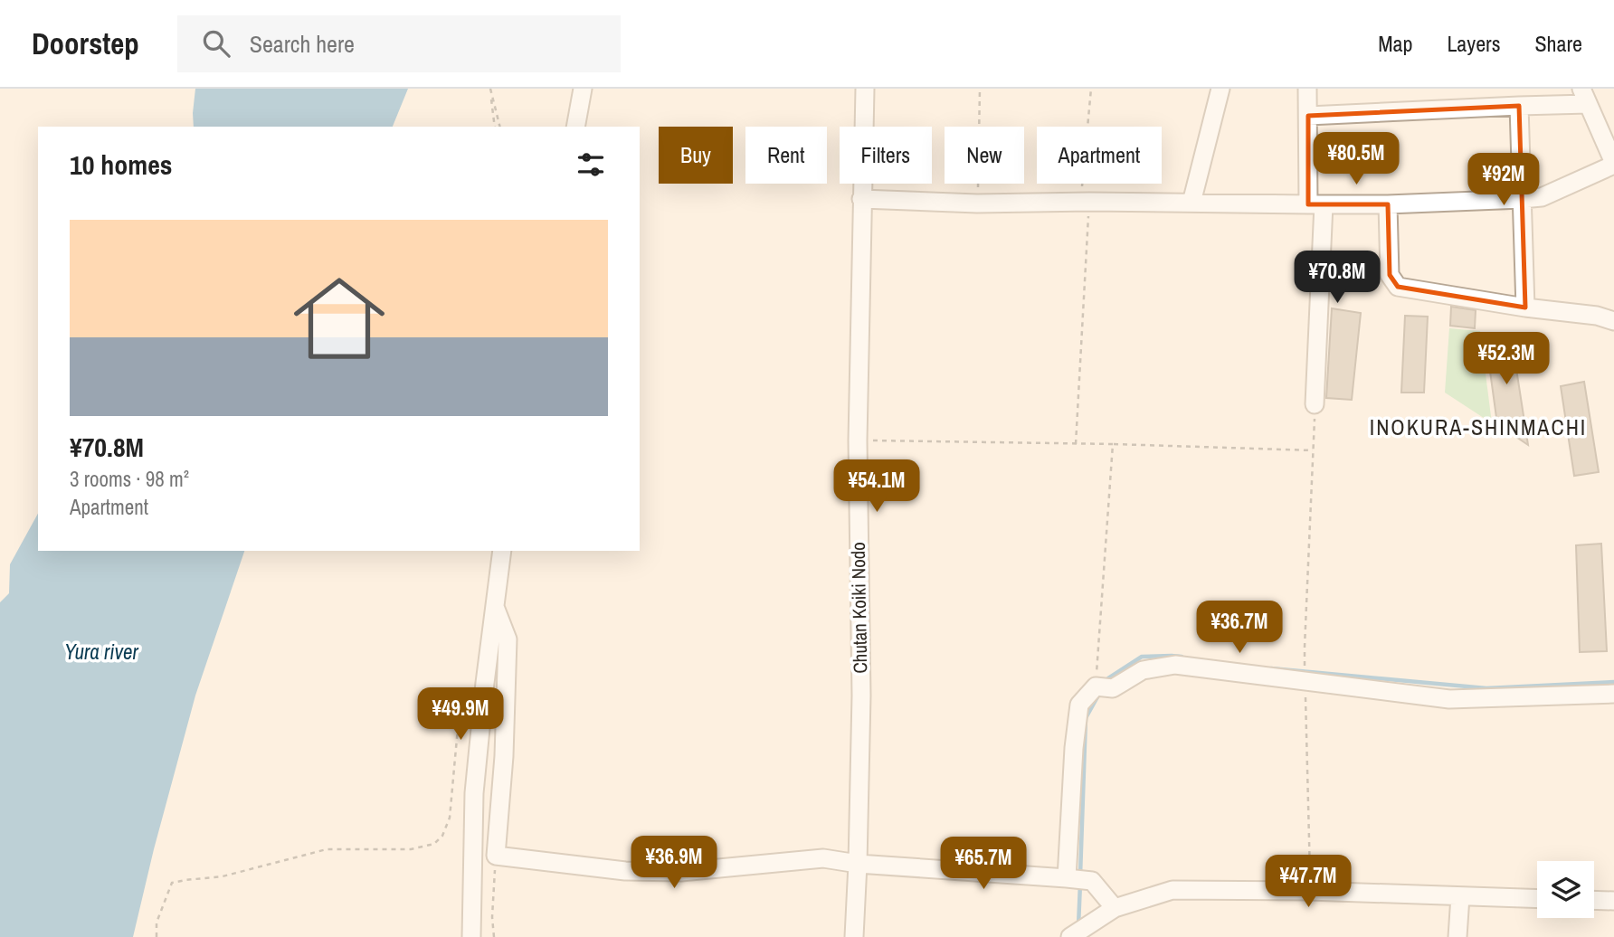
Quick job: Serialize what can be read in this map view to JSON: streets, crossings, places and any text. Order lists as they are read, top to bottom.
{
  "streets": {
    "street": ["Chutan Koiki Nodo"]
  },
  "districts": ["INOKURA-SHINMACHI"],
  "water": ["Yura river"],
  "page": {
    "header": "Doorstep",
    "search": "Search here",
    "nav": ["Map", "Layers", "Share"],
    "chip": [
      "Buy",
      "Rent",
      "Filters",
      "New",
      "Apartment"
    ],
    "heading": "10 homes",
    "price": [
      "¥80.5M",
      "¥92M",
      "¥70.8M",
      "¥52.3M",
      "¥54.1M",
      "¥36.7M",
      "¥49.9M",
      "¥36.9M",
      "¥65.7M",
      "¥47.7M"
    ],
    "list": [
      {
        "name": "¥70.8M",
        "note": "3 rooms · 98 m² · Apartment"
      }
    ]
  }
}
